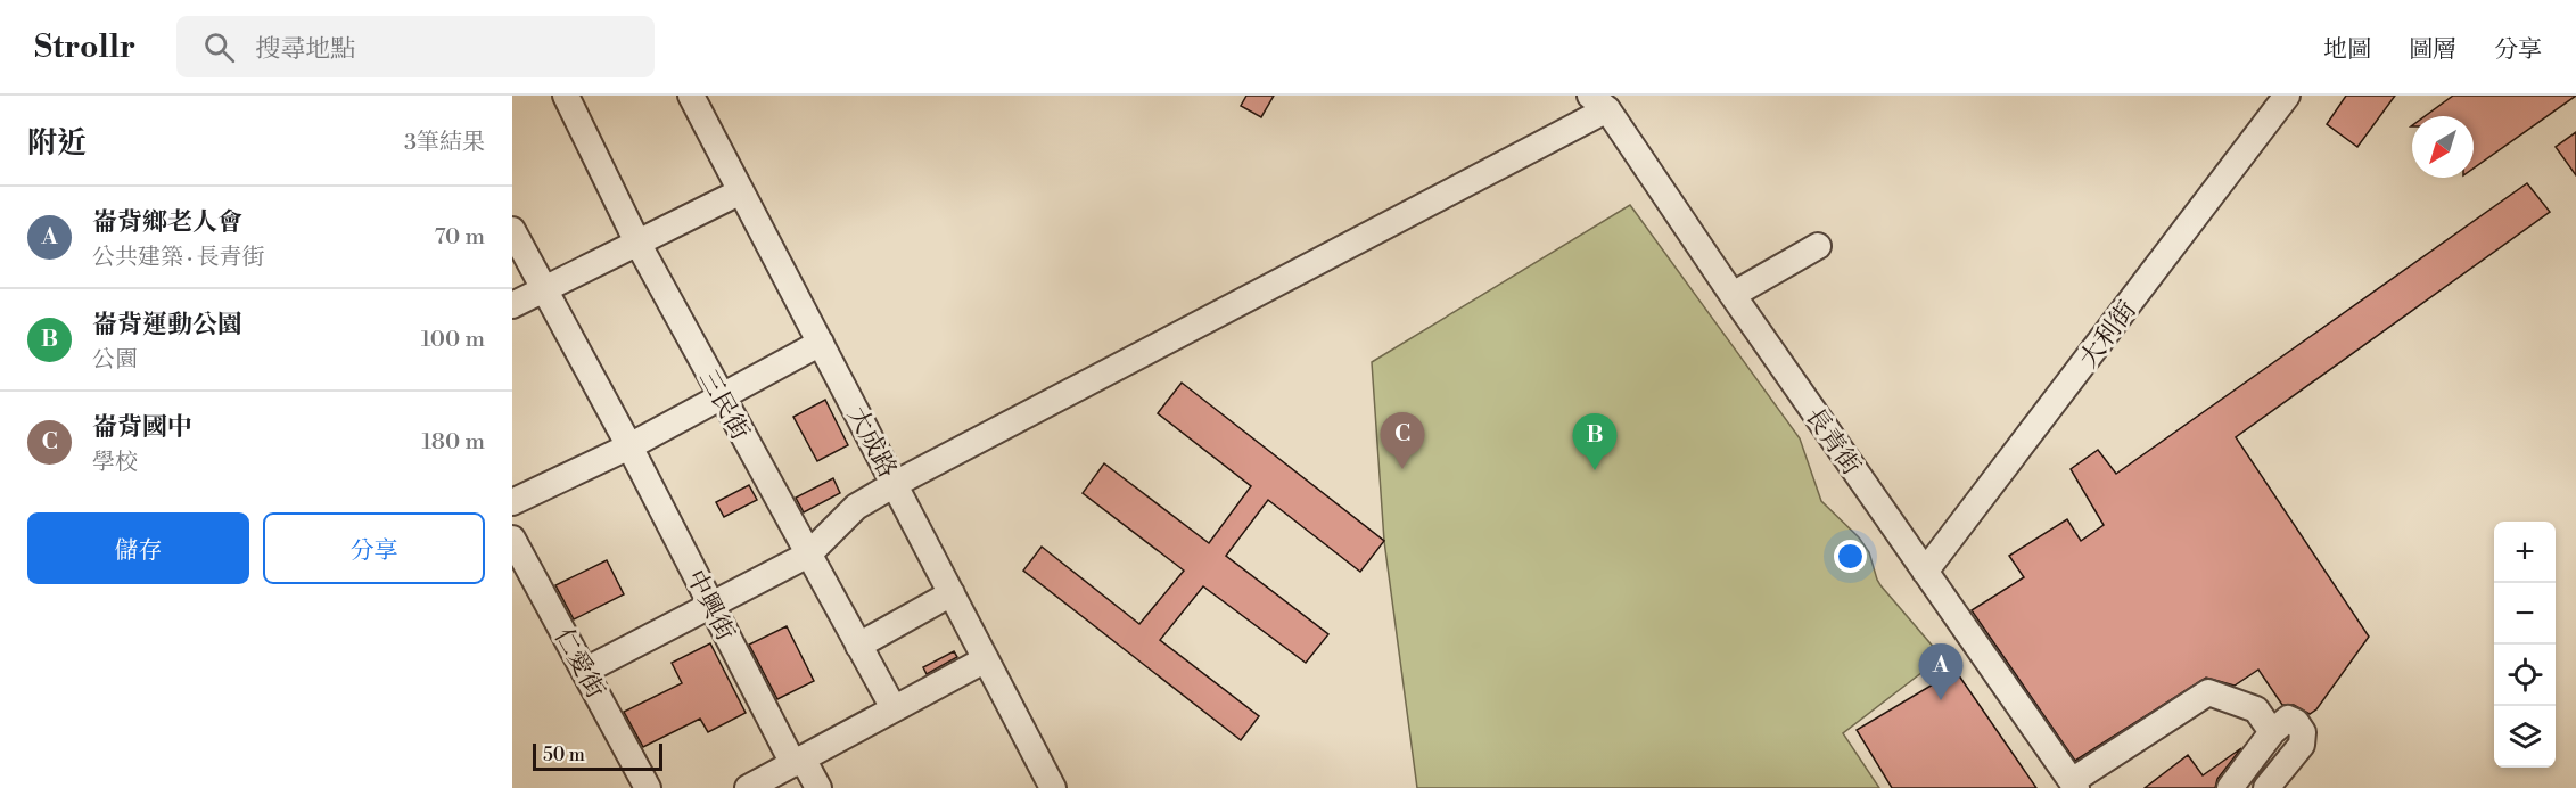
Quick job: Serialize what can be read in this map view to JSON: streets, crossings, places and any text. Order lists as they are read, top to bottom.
{
  "streets": {
    "street": [
      "大利街",
      "三民街",
      "長青街",
      "大成路",
      "中興街",
      "仁愛街"
    ]
  },
  "crossings": [
    ["大利街", "長青街"]
  ],
  "scale_bar": "50 m",
  "north": "bottom left",
  "page": {
    "header": "Strollr",
    "search": "搜尋地點",
    "nav": ["地圖", "圖層", "分享"],
    "heading": ["附近", "3筆結果"],
    "list": [
      {
        "mark": "A",
        "name": "崙背鄉老人會",
        "note": "公共建築 · 長青街",
        "value": "70 m"
      },
      {
        "mark": "B",
        "name": "崙背運動公園",
        "note": "公園",
        "value": "100 m"
      },
      {
        "mark": "C",
        "name": "崙背國中",
        "note": "學校",
        "value": "180 m"
      }
    ],
    "pins": ["C", "B", "A"],
    "buttons": ["儲存", "分享"],
    "map_buttons": ["+", "−"],
    "scale": "50 m"
  }
}
